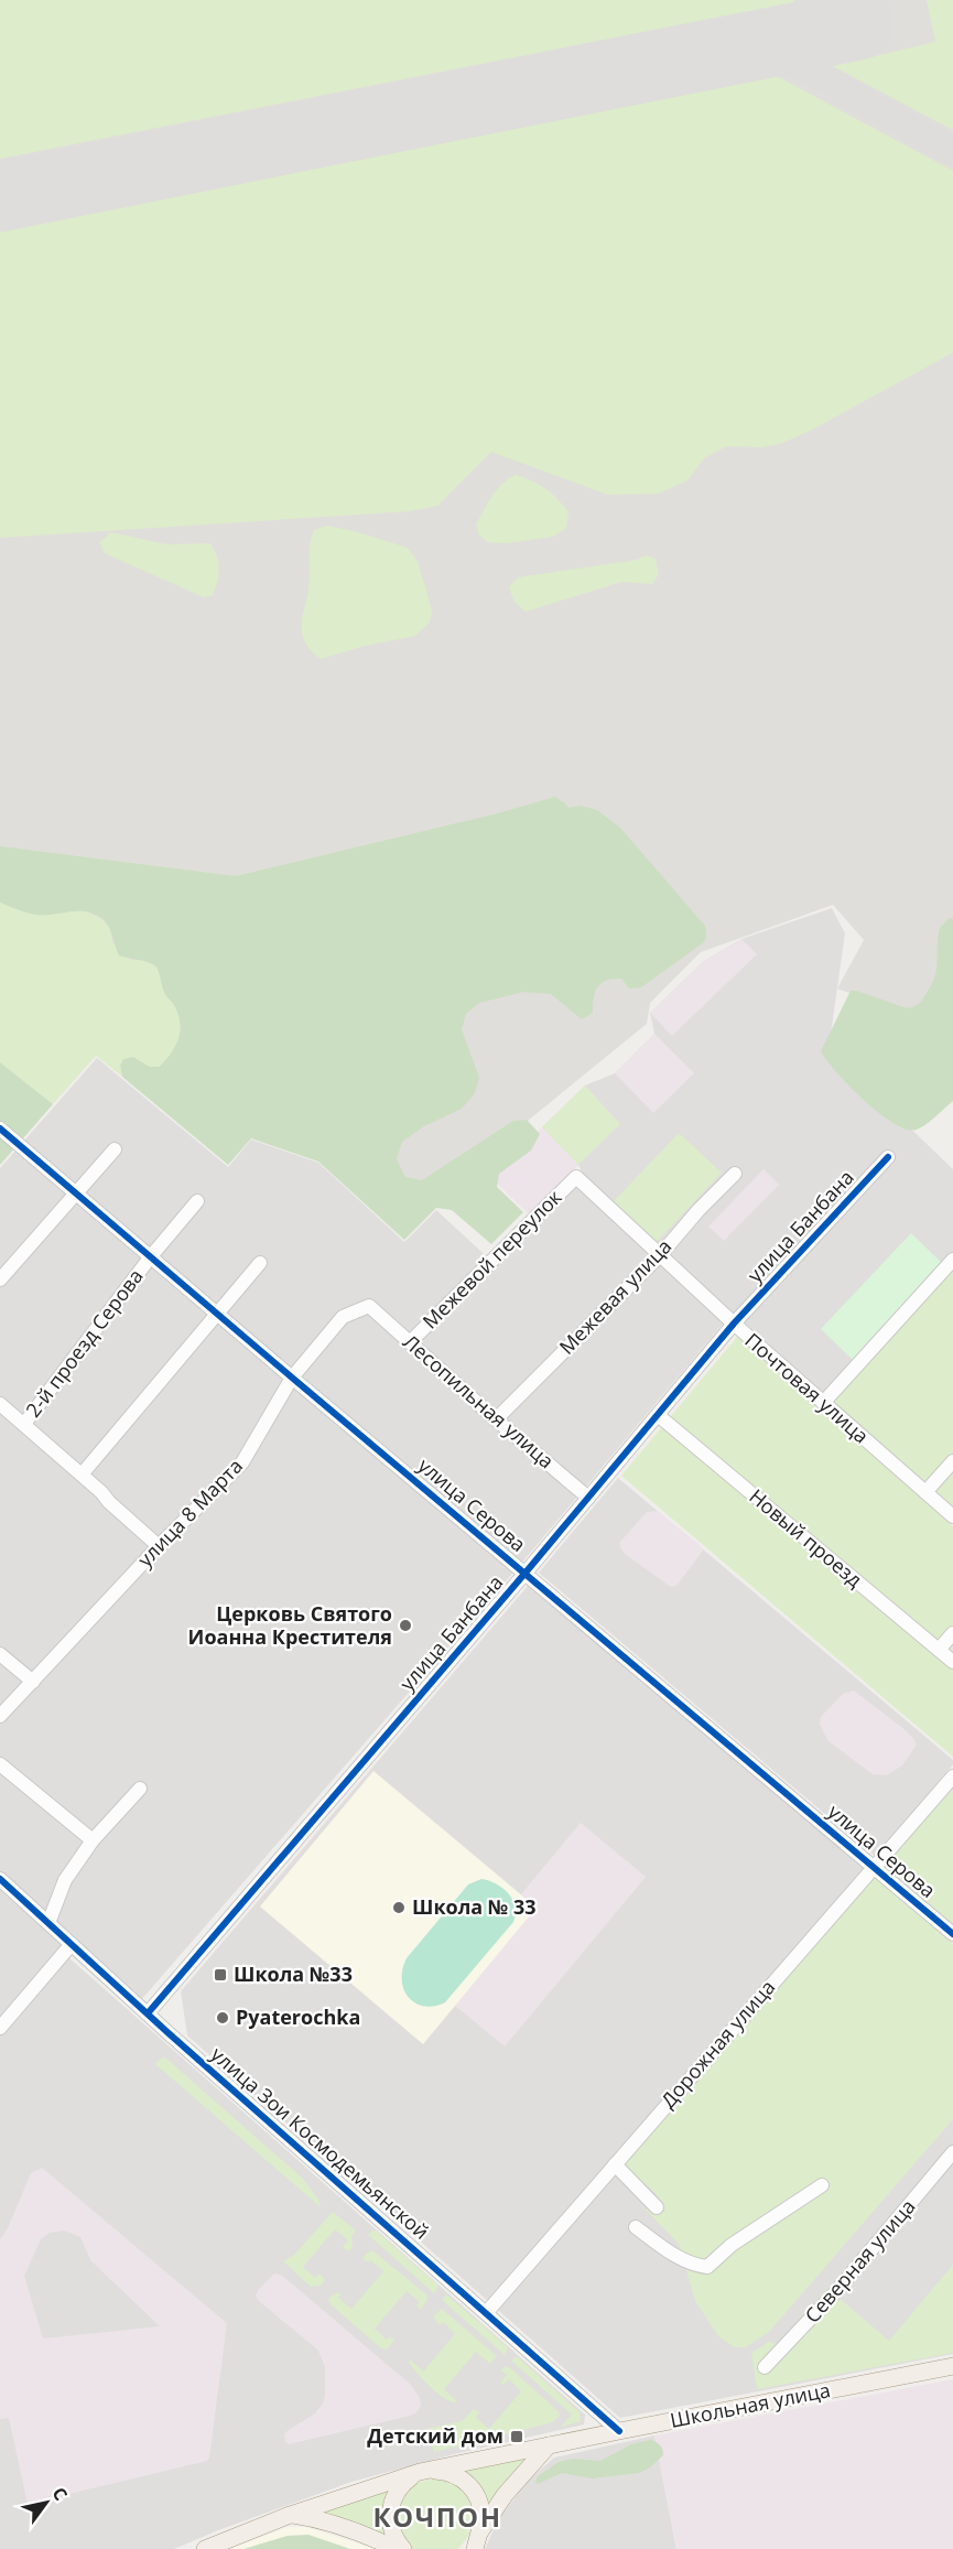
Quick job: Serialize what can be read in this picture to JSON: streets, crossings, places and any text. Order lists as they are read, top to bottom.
{
  "streets": {
    "main road": ["Школьная улица"],
    "street": [
      "улица Банбана",
      "Межевой переулок",
      "Межевая улица",
      "2-й проезд Серова",
      "Почтовая улица",
      "Лесопильная улица",
      "улица Серова",
      "улица 8 Марта",
      "Новый проезд",
      "Дорожная улица",
      "улица Зои Космодемьянской",
      "Северная улица"
    ]
  },
  "crossings": [
    ["улица Банбана", "Почтовая улица"],
    ["улица Банбана", "Лесопильная улица"],
    ["улица Банбана", "улица Серова"],
    ["улица Банбана", "Новый проезд"],
    ["улица Банбана", "улица Зои Космодемьянской"],
    ["Межевой переулок", "Почтовая улица"],
    ["Межевой переулок", "Лесопильная улица"],
    ["Межевая улица", "Почтовая улица"],
    ["Межевая улица", "Лесопильная улица"],
    ["2-й проезд Серова", "улица Серова"],
    ["Лесопильная улица", "улица 8 Марта"],
    ["улица Серова", "улица 8 Марта"],
    ["улица Серова", "Дорожная улица"],
    ["Дорожная улица", "улица Зои Космодемьянской"],
    ["улица Зои Космодемьянской", "Школьная улица"]
  ],
  "districts": ["КОЧПОН"],
  "places": {
    "other": ["Церковь Святого Иоанна Крестителя", "Школа № 33", "Pyaterochka"],
    "transit": ["Школа №33", "Детский дом"]
  },
  "north": "top right"
}
